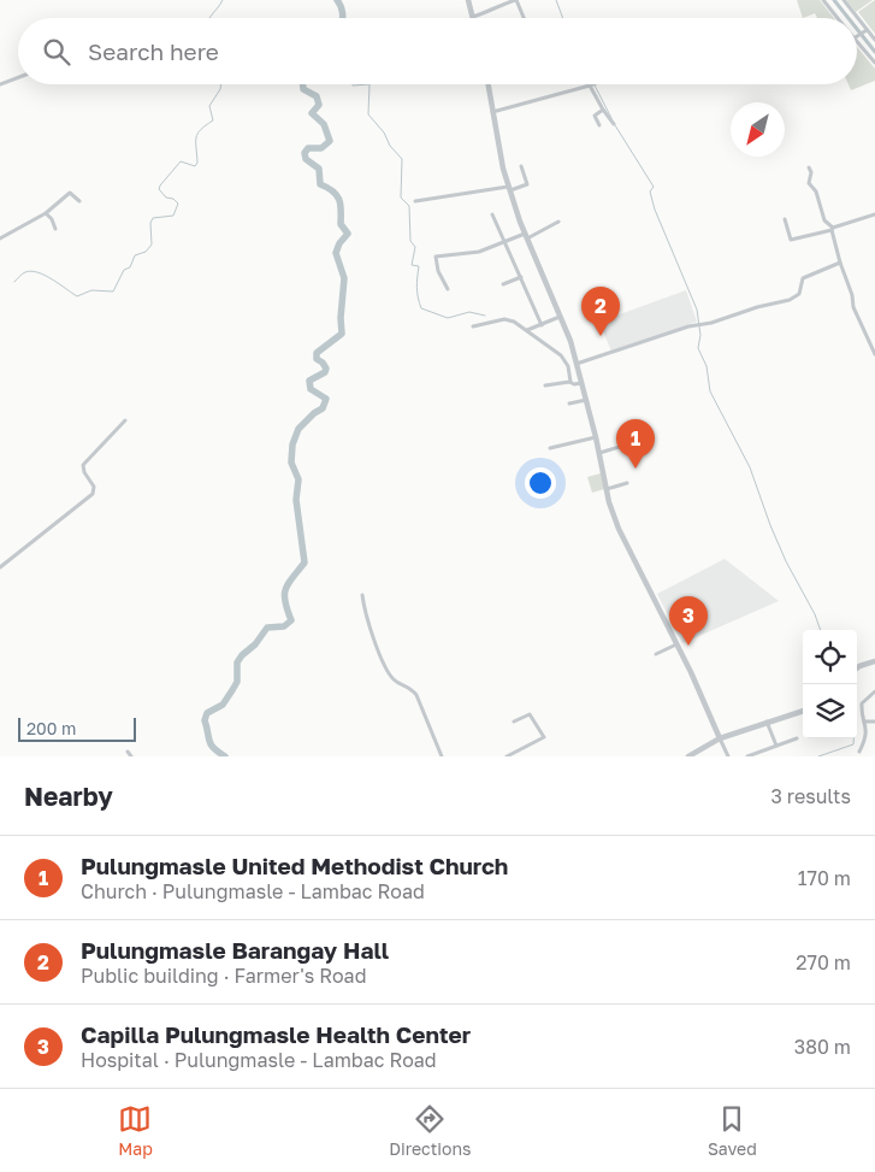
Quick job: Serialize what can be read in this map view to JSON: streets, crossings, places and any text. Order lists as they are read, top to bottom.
{
  "scale_bar": "200 m",
  "north": "bottom left",
  "page": {
    "search": "Search here",
    "pins": ["2", "1", "3"],
    "scale": "200 m",
    "heading": ["Nearby", "3 results"],
    "list": [
      {
        "mark": "1",
        "name": "Pulungmasle United Methodist Church",
        "note": "Church · Pulungmasle - Lambac Road",
        "value": "170 m"
      },
      {
        "mark": "2",
        "name": "Pulungmasle Barangay Hall",
        "note": "Public building · Farmer's Road",
        "value": "270 m"
      },
      {
        "mark": "3",
        "name": "Capilla Pulungmasle Health Center",
        "note": "Hospital · Pulungmasle - Lambac Road",
        "value": "380 m"
      }
    ],
    "nav": ["Map", "Directions", "Saved"]
  }
}
